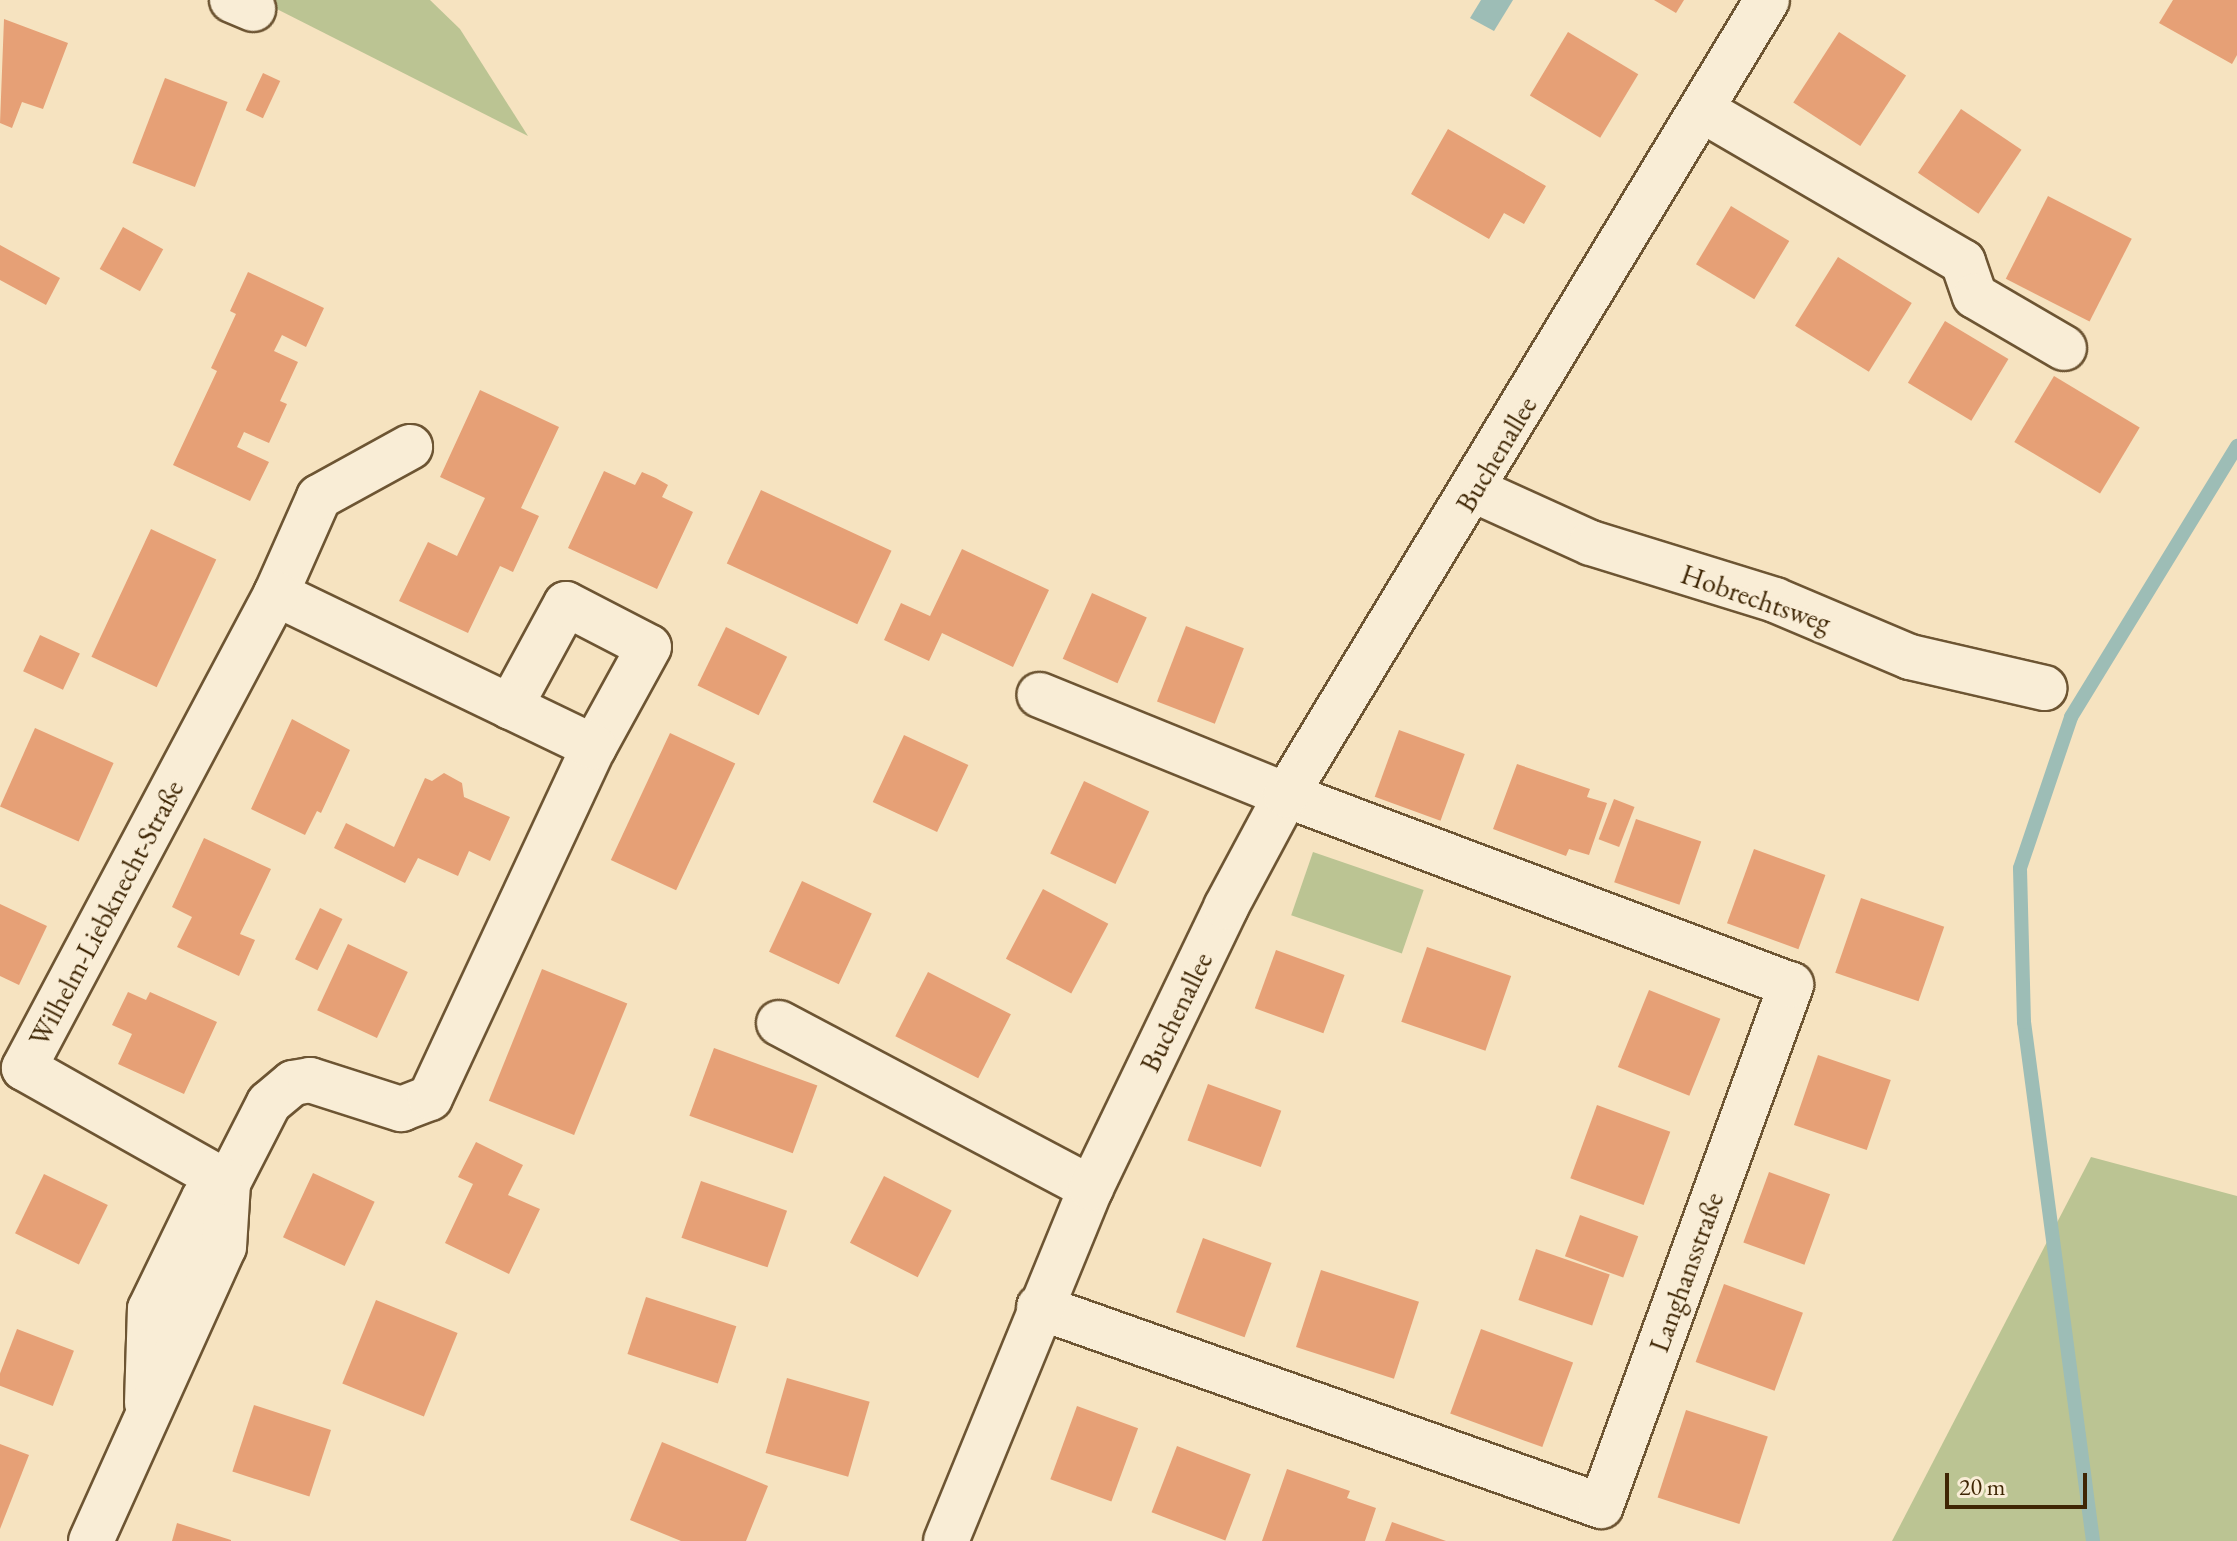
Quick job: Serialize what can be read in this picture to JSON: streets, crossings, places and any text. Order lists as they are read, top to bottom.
{
  "streets": {
    "street": [
      "Buchenallee",
      "Hobrechtsweg",
      "Wilhelm-Liebknecht-Straße",
      "Langhansstraße"
    ]
  },
  "crossings": [
    ["Buchenallee", "Hobrechtsweg"],
    ["Buchenallee", "Langhansstraße"]
  ],
  "scale_bar": "20 m"
}
